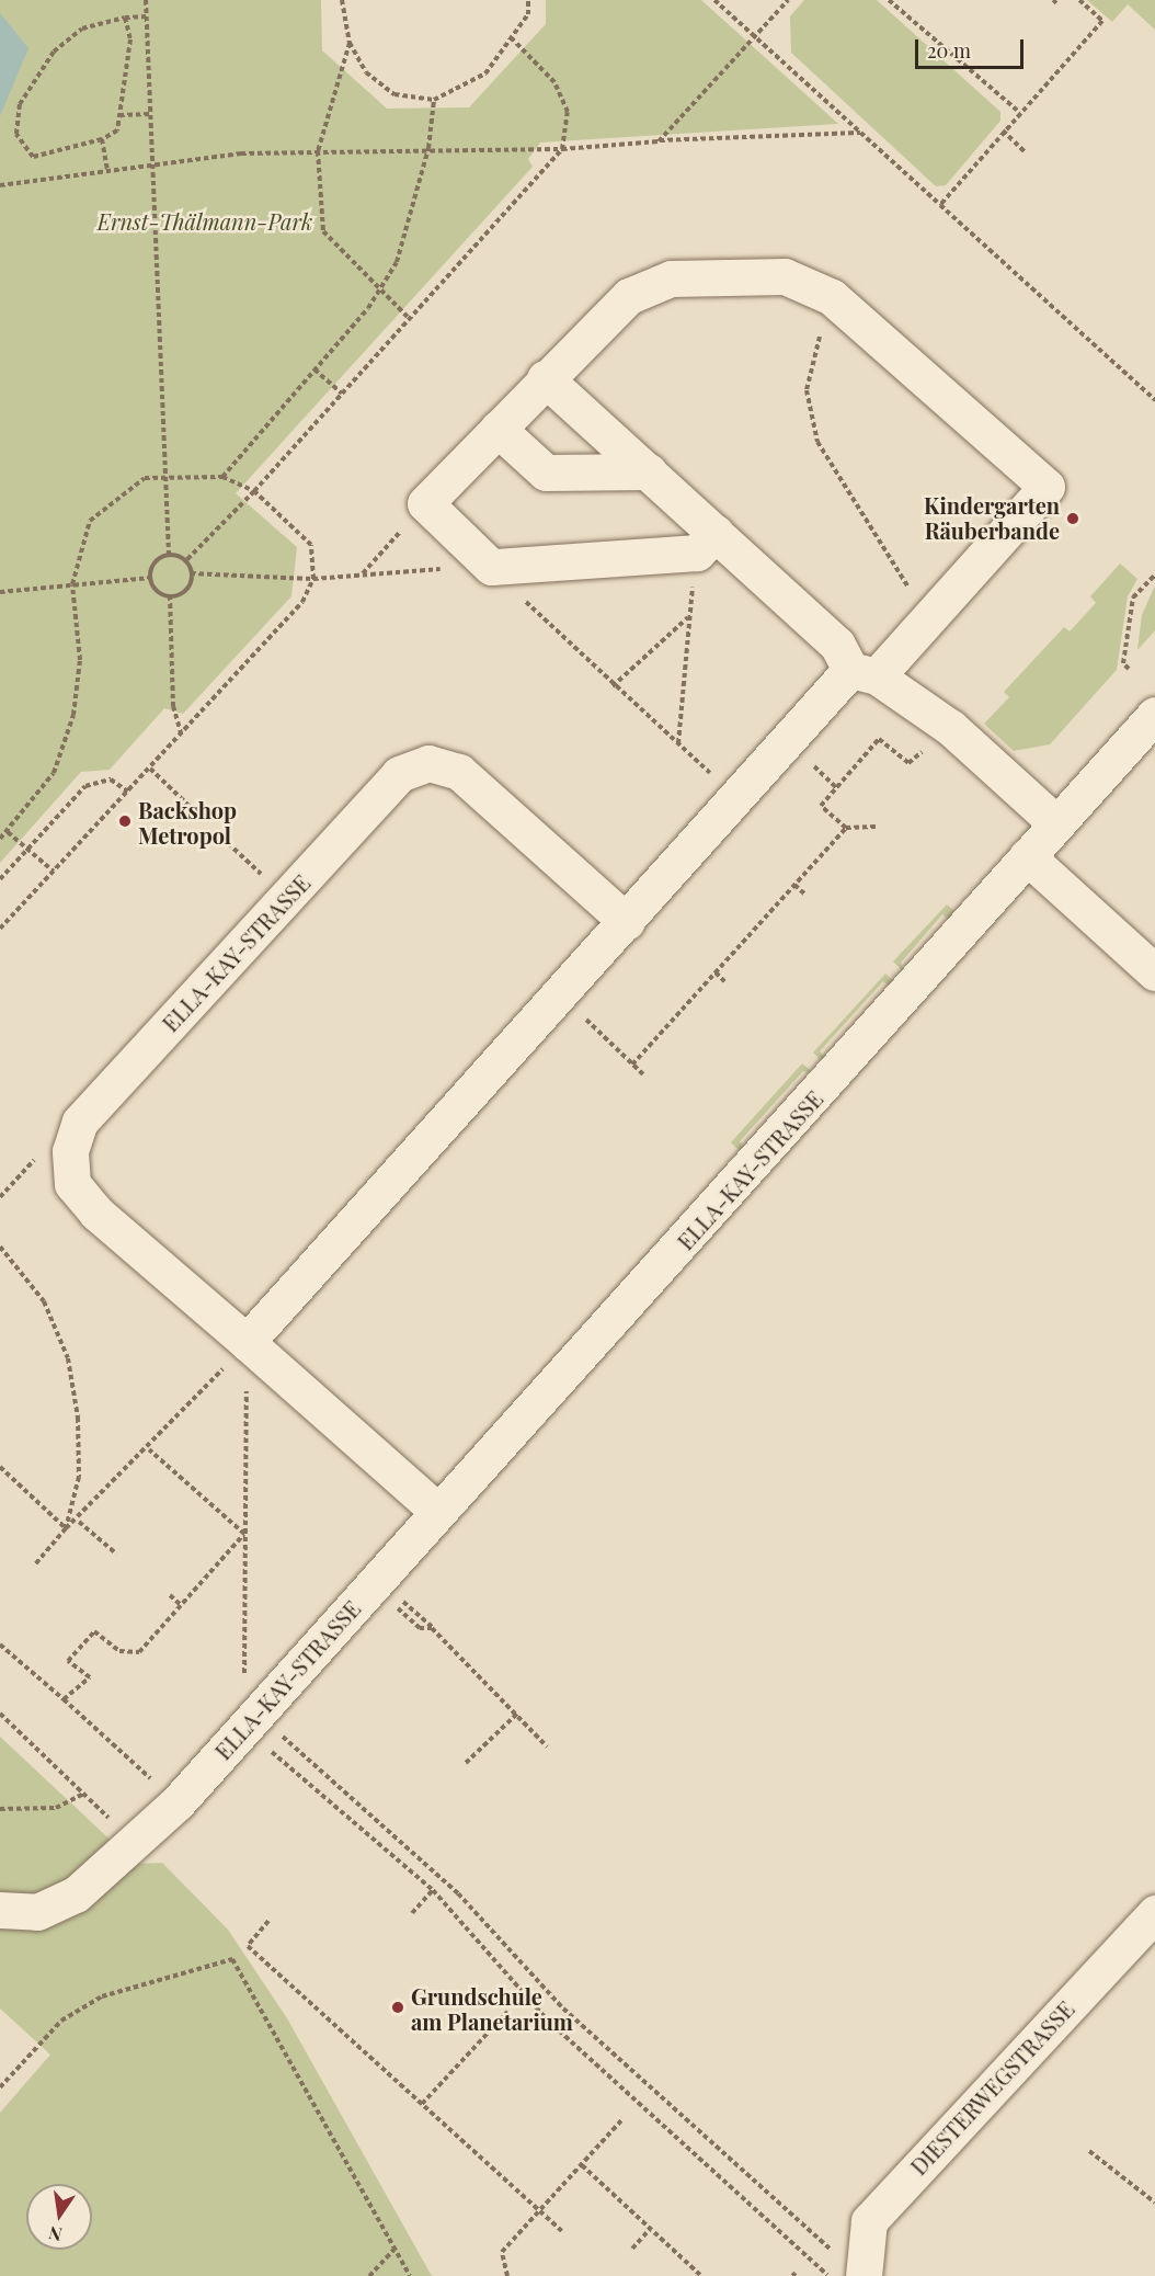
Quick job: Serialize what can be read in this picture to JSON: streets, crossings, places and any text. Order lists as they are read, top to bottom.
{
  "streets": {
    "street": ["ELLA-KAY-STRASSE", "DIESTERWEGSTRASSE"]
  },
  "parks": ["Ernst-Thälmann-Park"],
  "places": ["Kindergarten Räuberbande", "Backshop Metropol", "Grundschule am Planetarium"],
  "scale_bar": "20 m",
  "north": "bottom"
}
